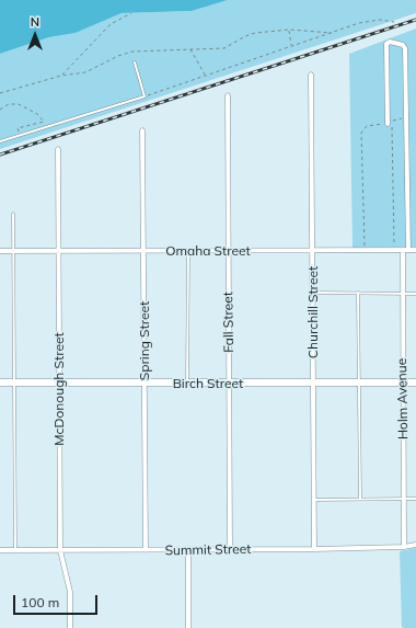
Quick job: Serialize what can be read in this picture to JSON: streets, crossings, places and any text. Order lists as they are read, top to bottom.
{
  "streets": {
    "main road": ["Birch Street"],
    "street": [
      "Omaha Street",
      "Churchill Street",
      "Fall Street",
      "Spring Street",
      "McDonough Street",
      "Holm Avenue",
      "Summit Street"
    ]
  },
  "crossings": [
    ["Omaha Street", "Churchill Street"],
    ["Omaha Street", "Fall Street"],
    ["Omaha Street", "Spring Street"],
    ["Omaha Street", "McDonough Street"],
    ["Omaha Street", "Holm Avenue"],
    ["Churchill Street", "Birch Street"],
    ["Churchill Street", "Summit Street"],
    ["Fall Street", "Birch Street"],
    ["Fall Street", "Summit Street"],
    ["Spring Street", "Birch Street"],
    ["Spring Street", "Summit Street"],
    ["Birch Street", "McDonough Street"],
    ["Birch Street", "Holm Avenue"],
    ["McDonough Street", "Summit Street"],
    ["Holm Avenue", "Summit Street"]
  ],
  "scale_bar": "100 m",
  "north": "top"
}
